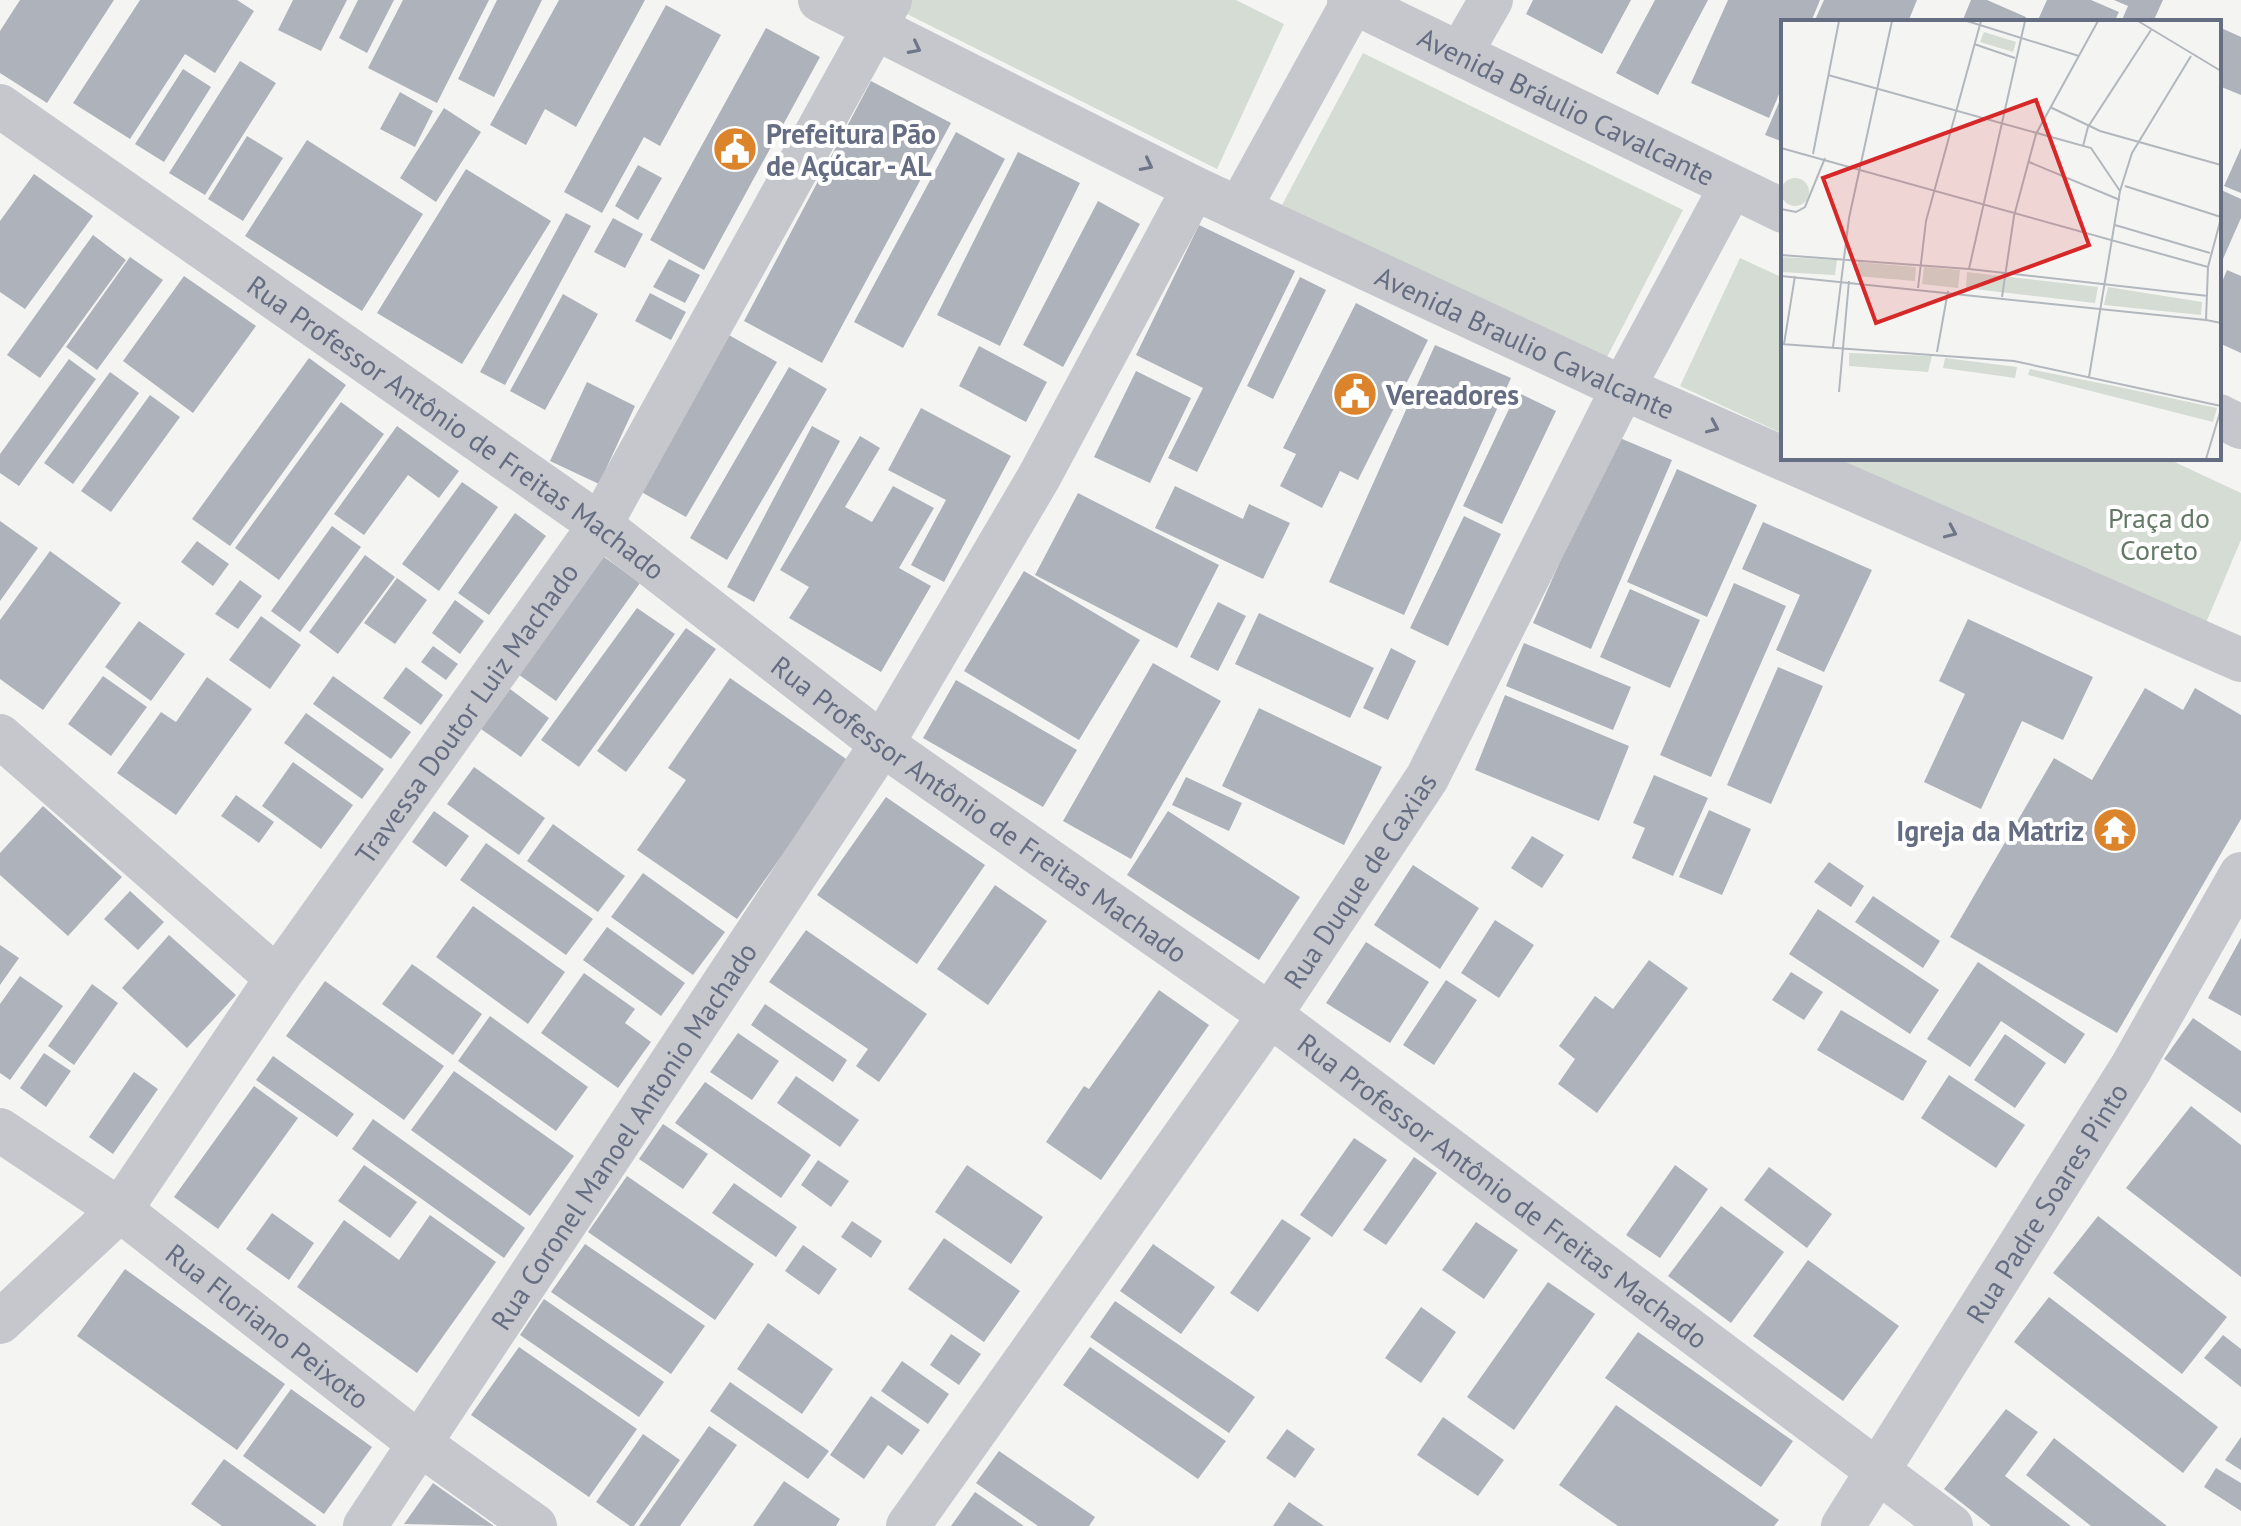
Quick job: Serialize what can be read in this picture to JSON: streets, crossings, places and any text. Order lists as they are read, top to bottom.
{
  "streets": {
    "street": [
      "Avenida Bráulio Cavalcante",
      "Avenida Braulio Cavalcante",
      "Rua Professor Antônio de Freitas Machado",
      "Travessa Doutor Luiz Machado",
      "Rua Duque de Caxias",
      "Rua Coronel Manoel Antonio Machado",
      "Rua Padre Soares Pinto",
      "Rua Floriano Peixoto"
    ]
  },
  "crossings": [
    ["Avenida Bráulio Cavalcante", "Rua Duque de Caxias"],
    ["Avenida Braulio Cavalcante", "Travessa Doutor Luiz Machado"],
    ["Avenida Braulio Cavalcante", "Rua Duque de Caxias"],
    ["Avenida Braulio Cavalcante", "Rua Coronel Manoel Antonio Machado"],
    ["Rua Professor Antônio de Freitas Machado", "Travessa Doutor Luiz Machado"],
    ["Rua Professor Antônio de Freitas Machado", "Rua Duque de Caxias"],
    ["Rua Professor Antônio de Freitas Machado", "Rua Coronel Manoel Antonio Machado"],
    ["Rua Professor Antônio de Freitas Machado", "Rua Padre Soares Pinto"],
    ["Travessa Doutor Luiz Machado", "Rua Floriano Peixoto"],
    ["Rua Coronel Manoel Antonio Machado", "Rua Floriano Peixoto"]
  ],
  "one_way": ["Avenida Braulio Cavalcante"],
  "parks": ["Praça do Coreto"],
  "places": {
    "public building": ["Prefeitura Pão de Açúcar - AL", "Vereadores"],
    "temple": ["Igreja da Matriz"]
  }
}
